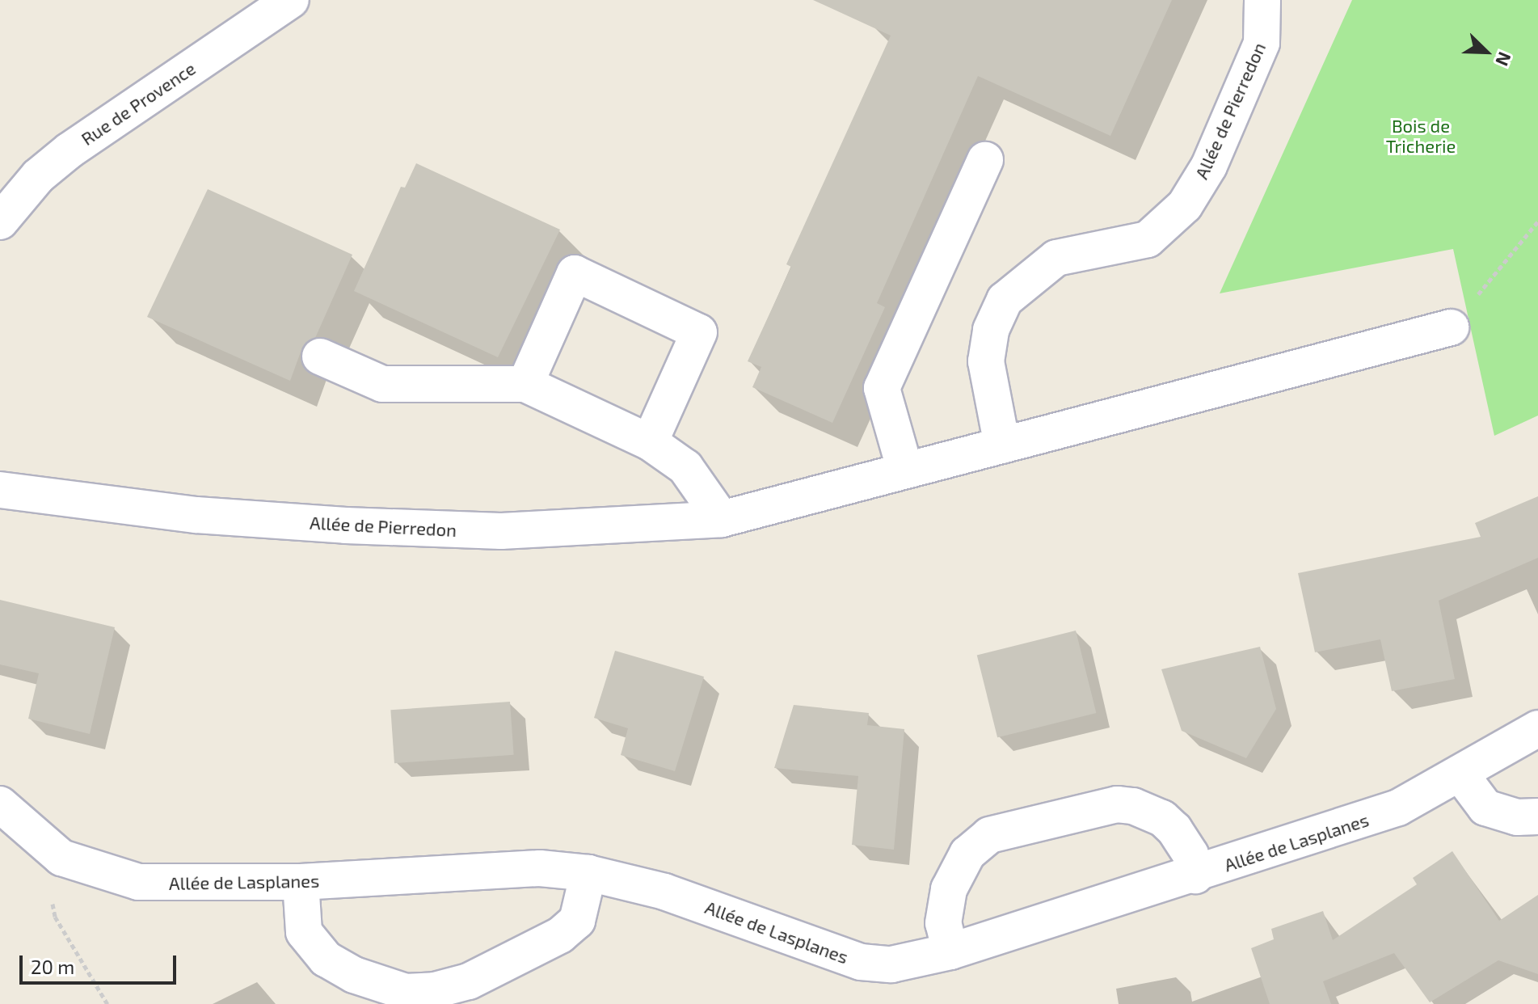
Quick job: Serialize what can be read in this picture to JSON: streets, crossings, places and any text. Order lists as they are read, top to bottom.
{
  "streets": {
    "street": ["Rue de Provence", "Allée de Pierredon", "Allée de Lasplanes"]
  },
  "parks": ["Bois de Tricherie"],
  "scale_bar": "20 m",
  "north": "bottom right"
}
